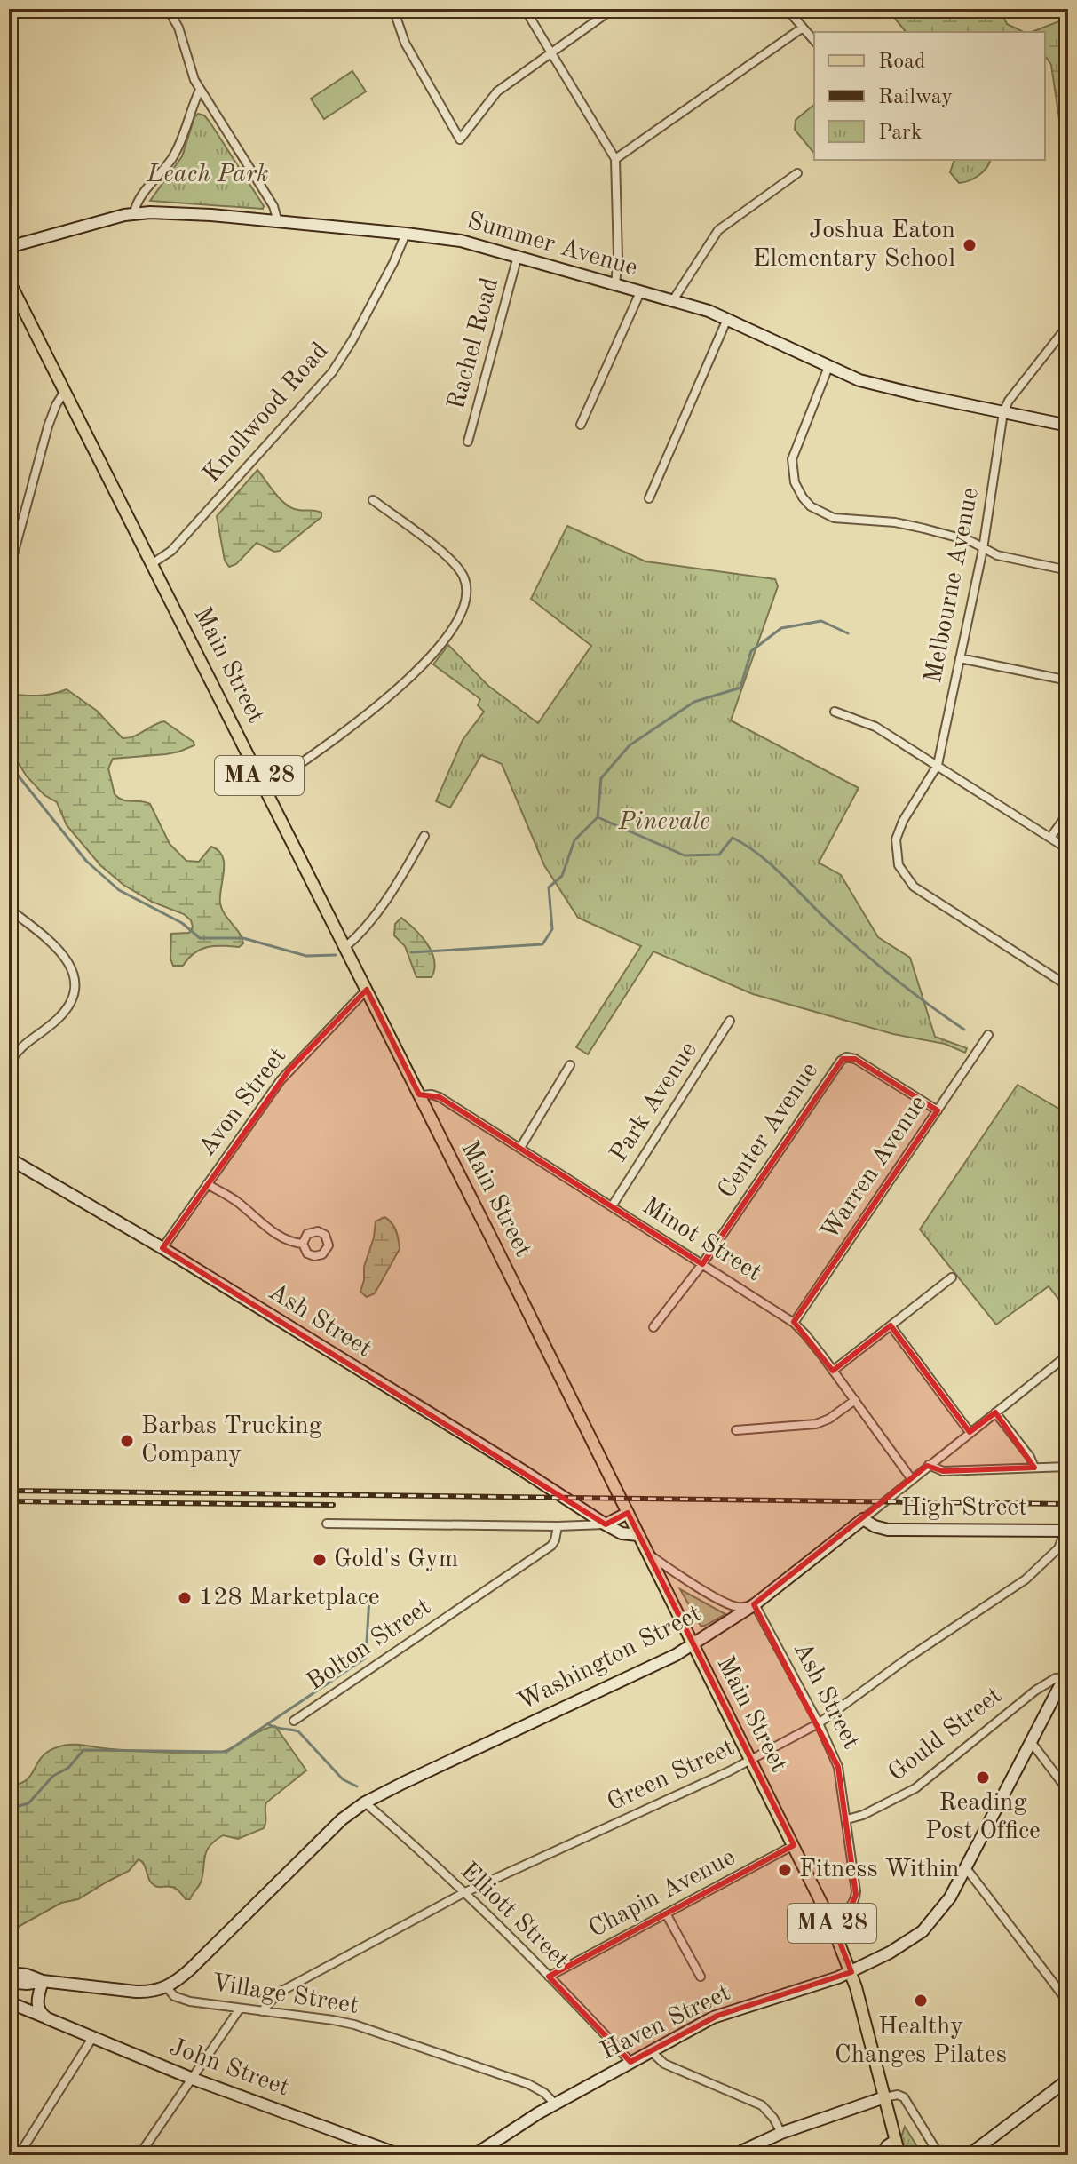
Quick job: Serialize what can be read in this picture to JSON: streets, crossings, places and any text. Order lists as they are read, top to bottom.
{
  "streets": {
    "main road": ["Main Street", "MA 28"],
    "street": [
      "Summer Avenue",
      "Rachel Road",
      "Knollwood Road",
      "Melbourne Avenue",
      "Avon Street",
      "Park Avenue",
      "Center Avenue",
      "Warren Avenue",
      "Minot Street",
      "Ash Street",
      "High Street",
      "Bolton Street",
      "Washington Street",
      "Gould Street",
      "Green Street",
      "Chapin Avenue",
      "Elliott Street",
      "Village Street",
      "Haven Street",
      "John Street"
    ]
  },
  "crossings": [
    ["Summer Avenue", "Rachel Road"],
    ["Summer Avenue", "Knollwood Road"],
    ["Summer Avenue", "Melbourne Avenue"],
    ["Knollwood Road", "Main Street"],
    ["Main Street", "Avon Street"],
    ["Main Street", "Minot Street"],
    ["Main Street", "Ash Street"],
    ["Main Street", "Washington Street"],
    ["Main Street", "Green Street"],
    ["Main Street", "Chapin Avenue"],
    ["Main Street", "Haven Street"],
    ["Avon Street", "Ash Street"],
    ["Park Avenue", "Minot Street"],
    ["Center Avenue", "Warren Avenue"],
    ["Center Avenue", "Minot Street"],
    ["Warren Avenue", "Minot Street"],
    ["Minot Street", "Washington Street"],
    ["Ash Street", "Washington Street"],
    ["Ash Street", "Gould Street"],
    ["Ash Street", "Green Street"],
    ["High Street", "Washington Street"],
    ["High Street", "Green Street"],
    ["Washington Street", "Elliott Street"],
    ["Washington Street", "Village Street"],
    ["Gould Street", "Haven Street"],
    ["Green Street", "Elliott Street"],
    ["Green Street", "Village Street"],
    ["Chapin Avenue", "Elliott Street"],
    ["Elliott Street", "Haven Street"],
    ["Village Street", "Haven Street"]
  ],
  "parks": ["Leach Park", "Pinevale"],
  "places": [
    "Joshua Eaton Elementary School",
    "Barbas Trucking Company",
    "Gold's Gym",
    "128 Marketplace",
    "Reading Post Office",
    "Fitness Within",
    "Healthy Changes Pilates"
  ],
  "legend": ["Road", "Railway", "Park"]
}
